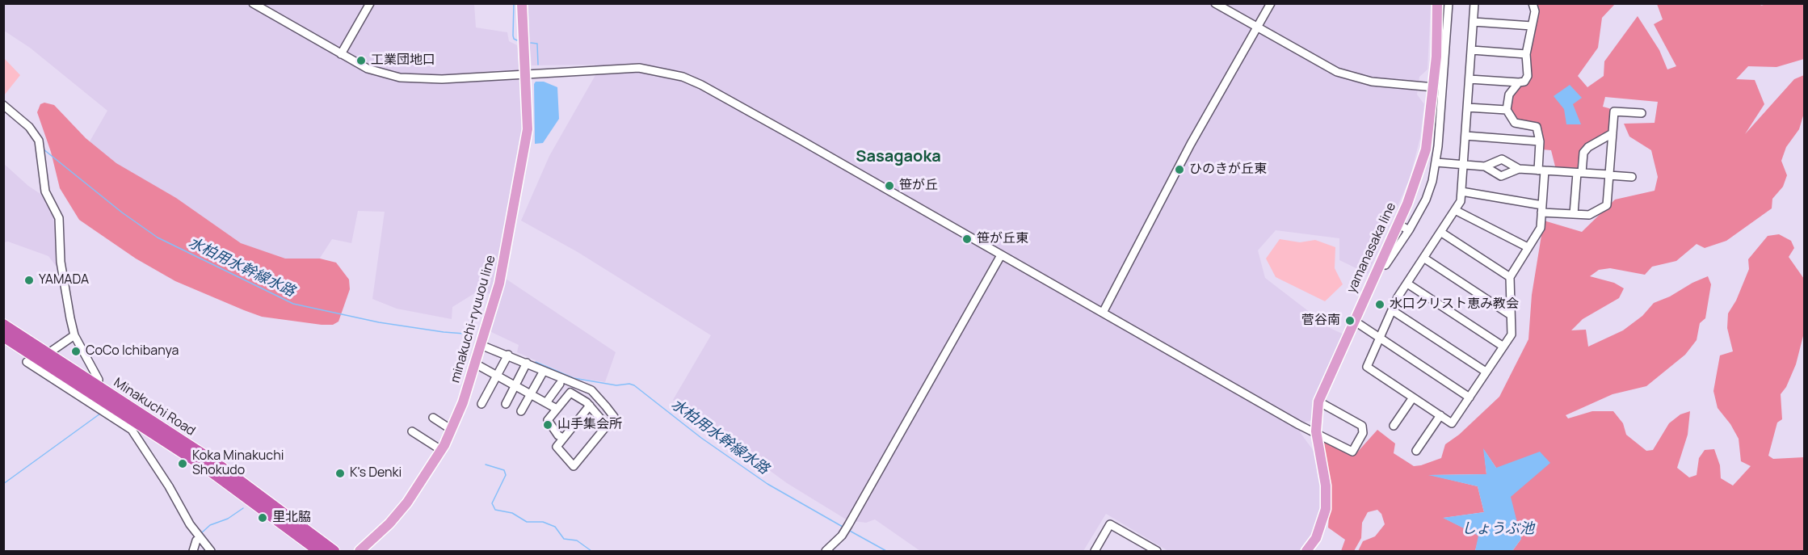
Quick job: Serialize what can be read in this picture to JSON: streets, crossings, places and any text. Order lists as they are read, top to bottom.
{
  "streets": {
    "highway": ["Minakuchi Road"],
    "main road": ["yamanasaka line", "minakuchi-ryuuou line"]
  },
  "districts": ["Sasagaoka"],
  "water": ["水柏用水幹線水路", "しょうぶ池"],
  "places": [
    "工業団地口",
    "ひのきが丘東",
    "笹が丘",
    "笹が丘東",
    "YAMADA",
    "水口クリスト恵み教会",
    "菅谷南",
    "CoCo Ichibanya",
    "山手集会所",
    "Koka Minakuchi Shokudo",
    "K's Denki",
    "里北脇"
  ]
}
